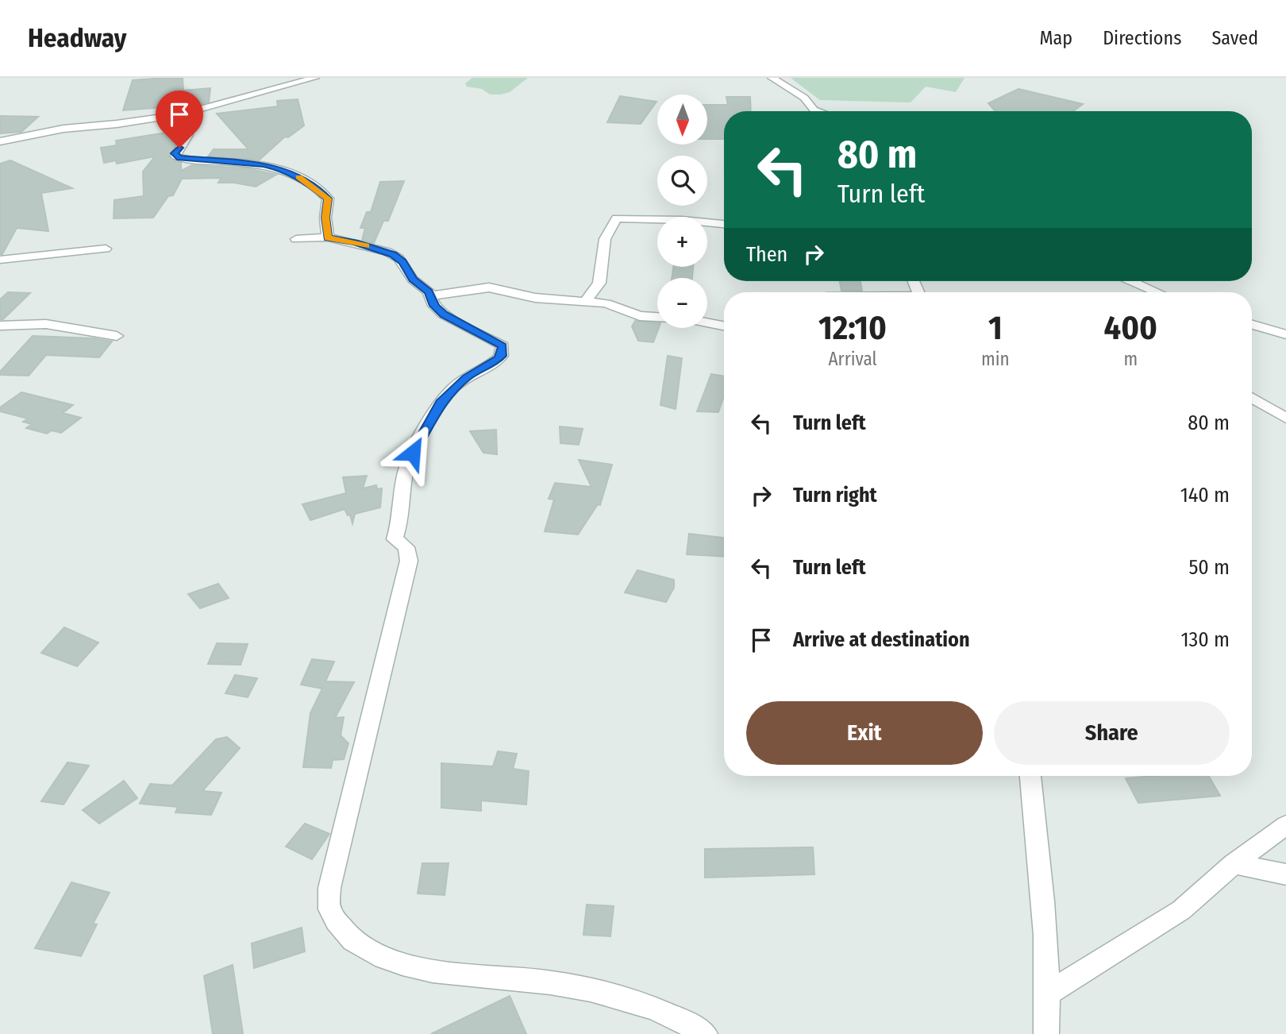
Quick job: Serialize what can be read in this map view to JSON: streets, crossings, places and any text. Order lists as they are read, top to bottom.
{
  "north": "bottom",
  "page": {
    "header": "Headway",
    "nav": ["Map", "Directions", "Saved"],
    "map_buttons": ["+", "−"],
    "turn": ["80 m", "Turn left"],
    "then": "Then",
    "eta": [
      "12:10",
      "Arrival",
      "1",
      "min",
      "400",
      "m"
    ],
    "list": [
      {
        "name": "Turn left",
        "value": "80 m"
      },
      {
        "name": "Turn right",
        "value": "140 m"
      },
      {
        "name": "Turn left",
        "value": "50 m"
      },
      {
        "name": "Arrive at destination",
        "value": "130 m"
      }
    ],
    "buttons": ["Exit", "Share"]
  }
}
